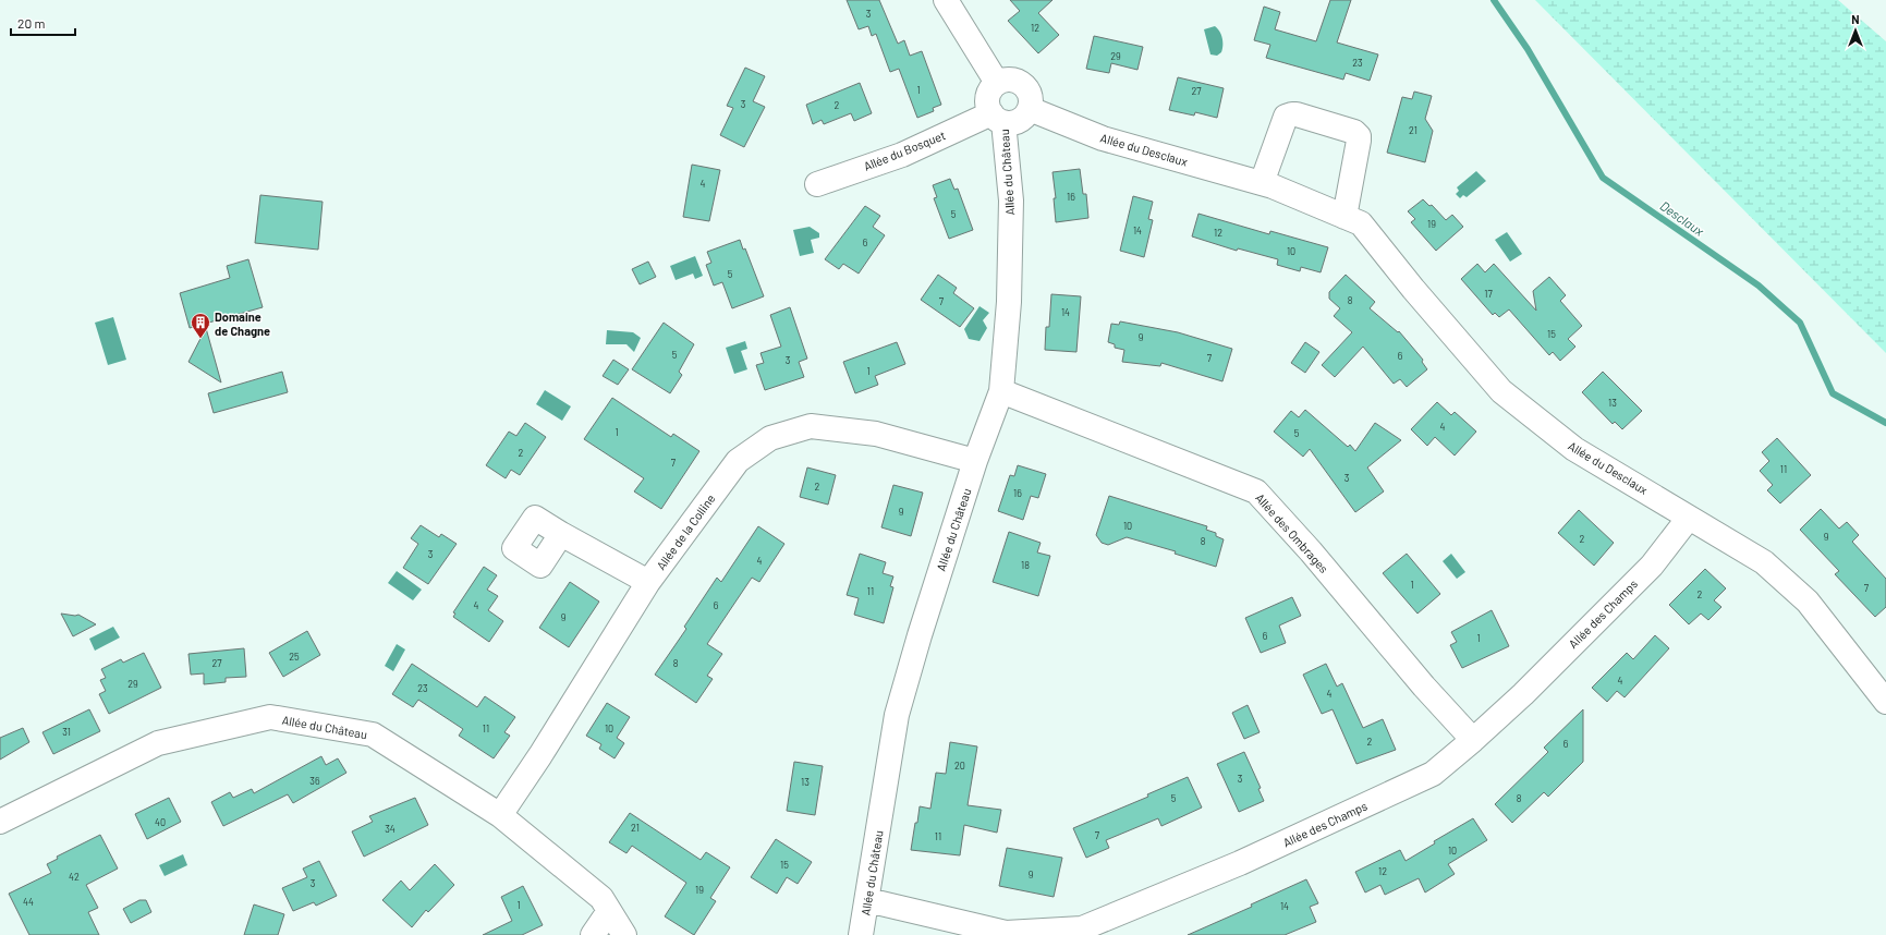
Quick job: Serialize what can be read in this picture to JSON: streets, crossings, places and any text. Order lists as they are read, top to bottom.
{
  "streets": {
    "street": [
      "Allée du Desclaux",
      "Allée du Bosquet",
      "Allée du Château",
      "Allée de la Colline",
      "Allée des Ombrages",
      "Allée des Champs"
    ]
  },
  "crossings": [
    ["Allée du Desclaux", "Allée du Bosquet"],
    ["Allée du Desclaux", "Allée du Château"],
    ["Allée du Desclaux", "Allée des Champs"],
    ["Allée du Bosquet", "Allée du Château"],
    ["Allée du Château", "Allée de la Colline"],
    ["Allée du Château", "Allée des Ombrages"],
    ["Allée du Château", "Allée des Champs"],
    ["Allée des Ombrages", "Allée des Champs"]
  ],
  "water": ["Desclaux"],
  "places": {
    "building": ["Domaine de Chagne"]
  },
  "house_numbers": [
    "3",
    "12",
    "29",
    "23",
    "1",
    "27",
    "3",
    "2",
    "21",
    "4",
    "16",
    "5",
    "19",
    "14",
    "12",
    "6",
    "10",
    "5",
    "17",
    "8",
    "7",
    "14",
    "15",
    "9",
    "5",
    "6",
    "7",
    "3",
    "1",
    "13",
    "4",
    "1",
    "5",
    "2",
    "7",
    "11",
    "3",
    "2",
    "16",
    "9",
    "10",
    "9",
    "2",
    "8",
    "3",
    "4",
    "18",
    "1",
    "7",
    "11",
    "2",
    "4",
    "6",
    "9",
    "6",
    "1",
    "25",
    "27",
    "8",
    "4",
    "29",
    "23",
    "4",
    "11",
    "10",
    "31",
    "2",
    "6",
    "20",
    "3",
    "36",
    "13",
    "5",
    "8",
    "40",
    "21",
    "34",
    "7",
    "11",
    "10",
    "15",
    "12",
    "9",
    "42",
    "3",
    "19",
    "44",
    "1",
    "14"
  ],
  "scale_bar": "20 m",
  "north": "top"
}
